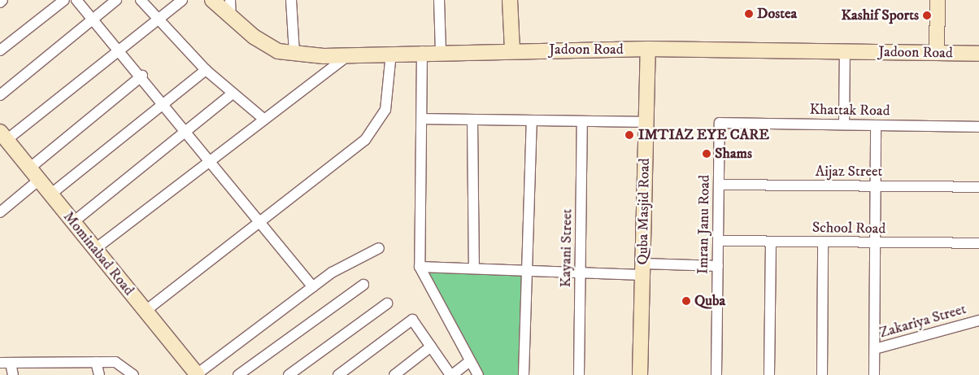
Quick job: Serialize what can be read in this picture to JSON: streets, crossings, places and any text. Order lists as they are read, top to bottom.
{
  "streets": {
    "street": [
      "Jadoon Road",
      "Khattak Road",
      "Aijaz Street",
      "Quba Masjid Road",
      "Imran Janu Road",
      "School Road",
      "Kayani Street",
      "Mominabad Road",
      "Zakariya Street"
    ]
  },
  "crossings": [
    ["Jadoon Road", "Quba Masjid Road"],
    ["Khattak Road", "Imran Janu Road"],
    ["Aijaz Street", "Imran Janu Road"],
    ["Imran Janu Road", "School Road"]
  ],
  "places": [
    "Dostea",
    "Kashif Sports",
    "IMTIAZ EYE CARE",
    "Shams",
    "Quba"
  ]
}
